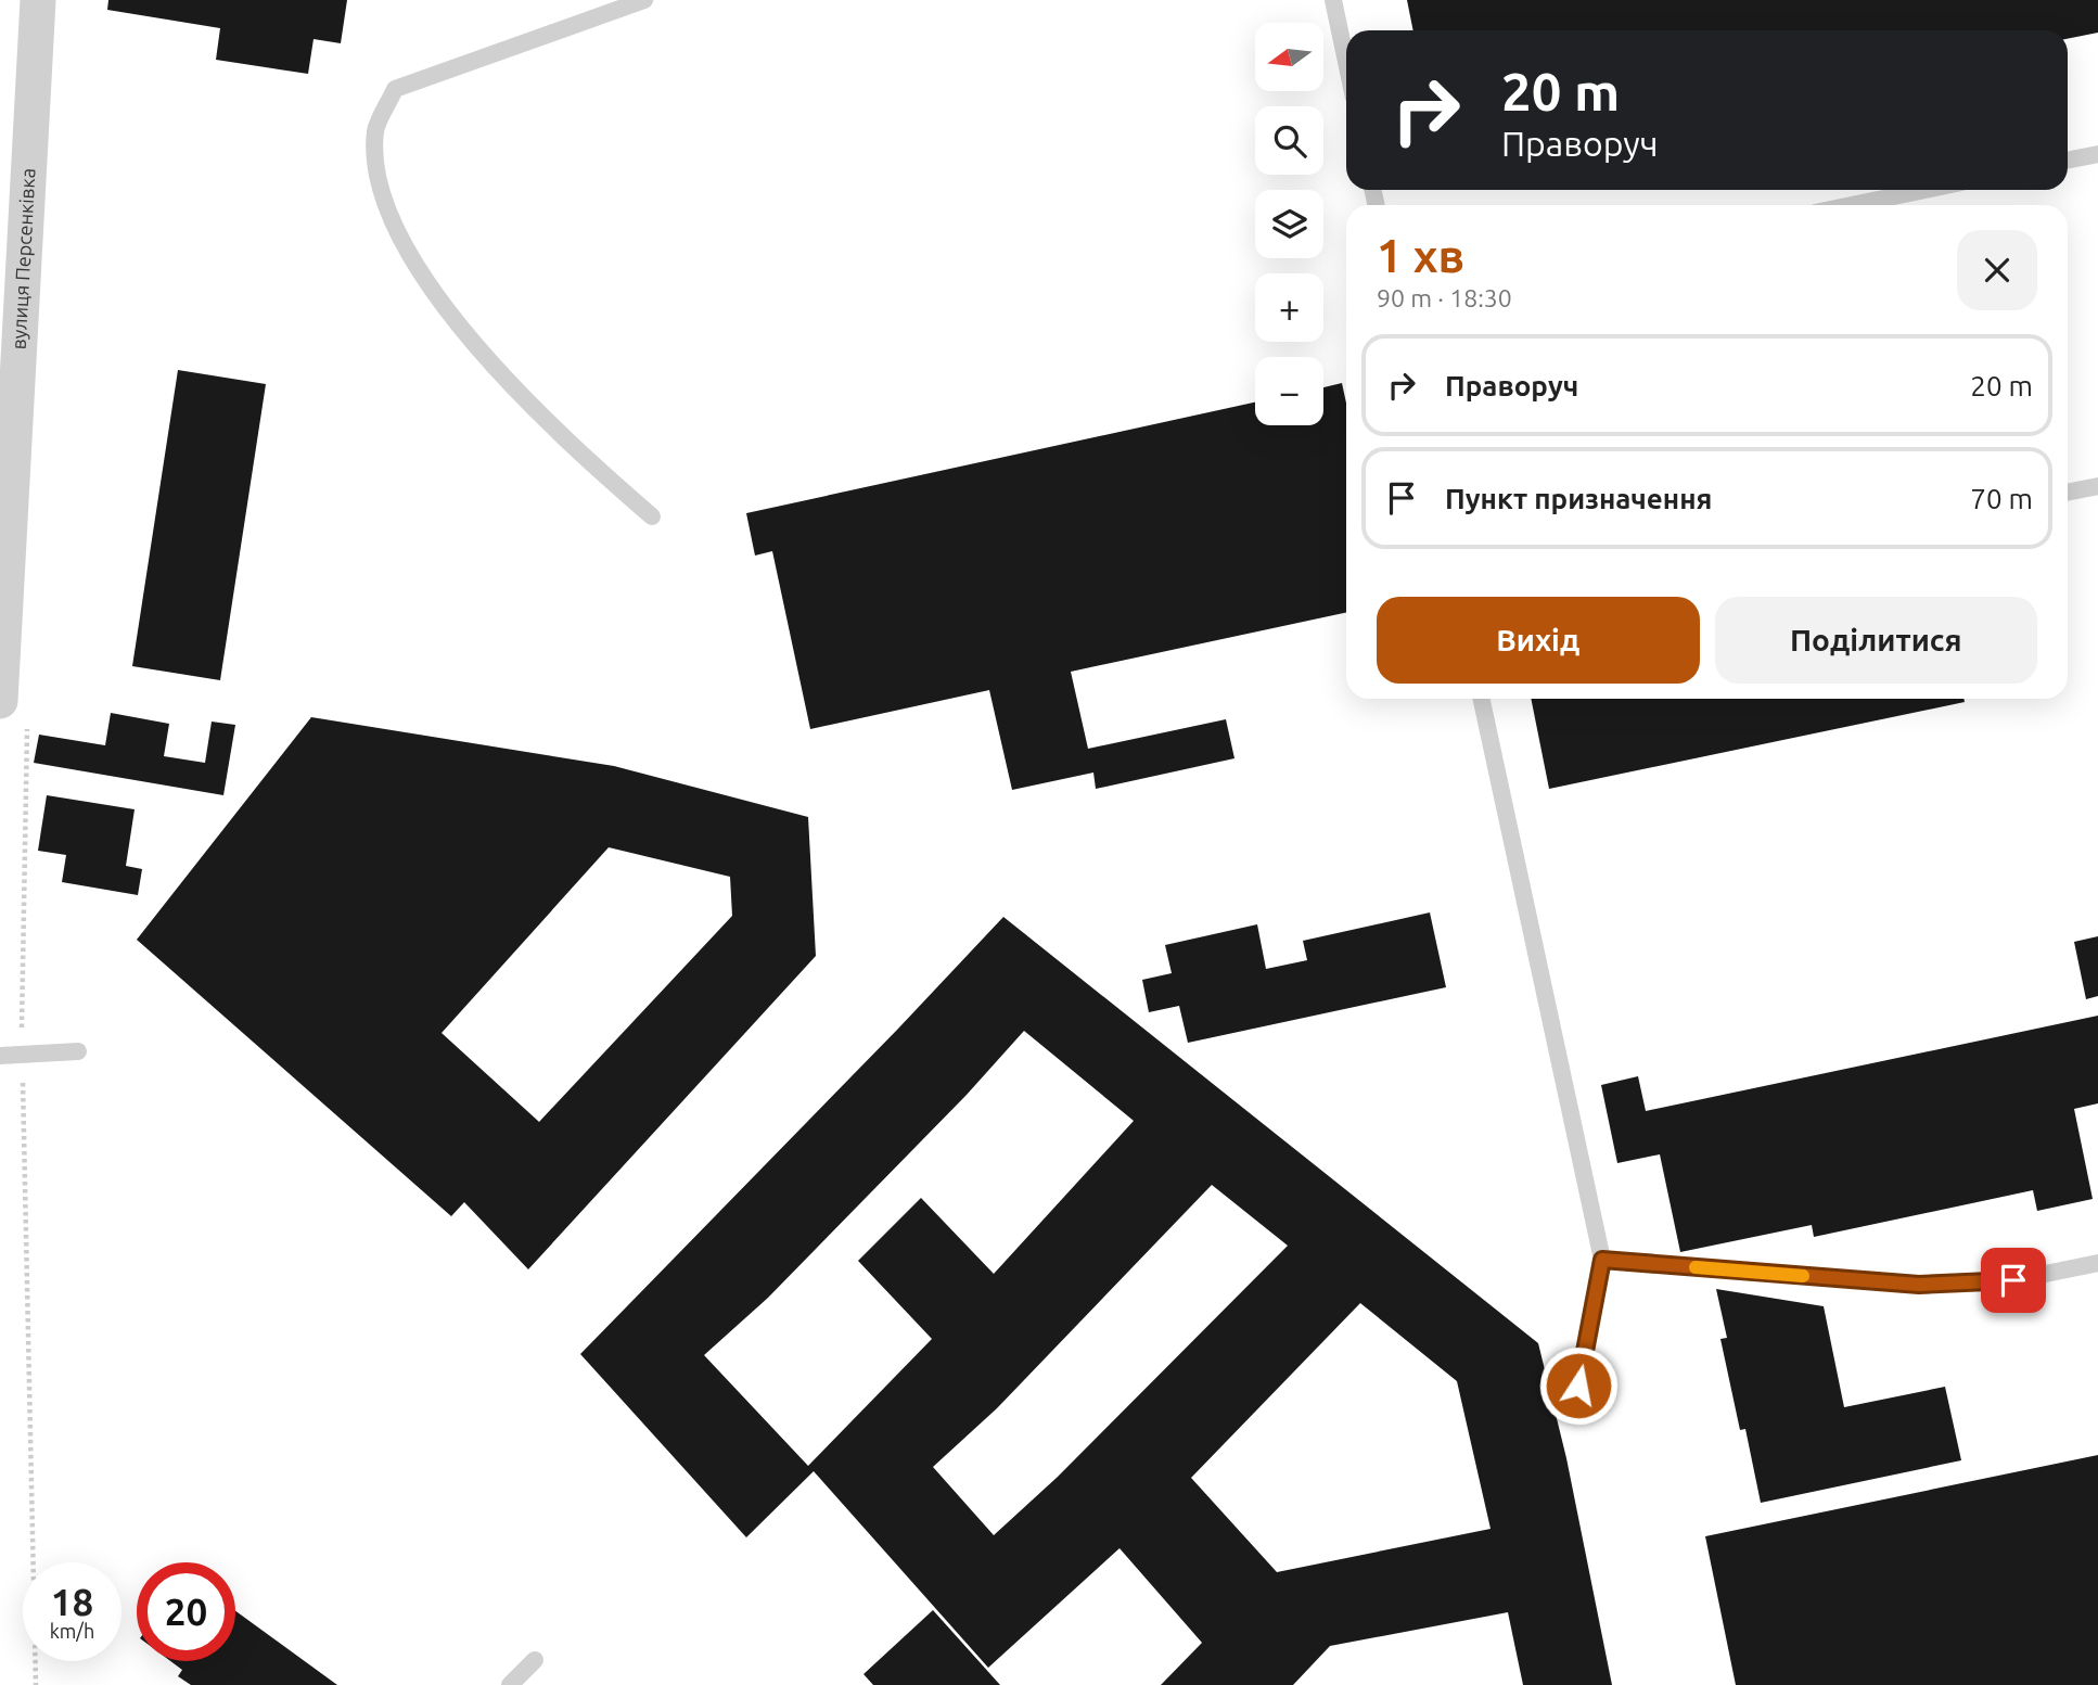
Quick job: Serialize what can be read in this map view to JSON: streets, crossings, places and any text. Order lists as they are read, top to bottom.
{
  "streets": {
    "street": ["вулиця Персенківка"]
  },
  "north": "left",
  "page": {
    "map_buttons": ["+", "−"],
    "turn": ["20 m", "Праворуч"],
    "heading": ["1 хв", "90 m · 18:30"],
    "list": [
      {
        "name": "Праворуч",
        "value": "20 m"
      },
      {
        "name": "Пункт призначення",
        "value": "70 m"
      }
    ],
    "buttons": ["Вихід", "Поділитися"],
    "speed": "18 km/h",
    "limit": "20"
  }
}
